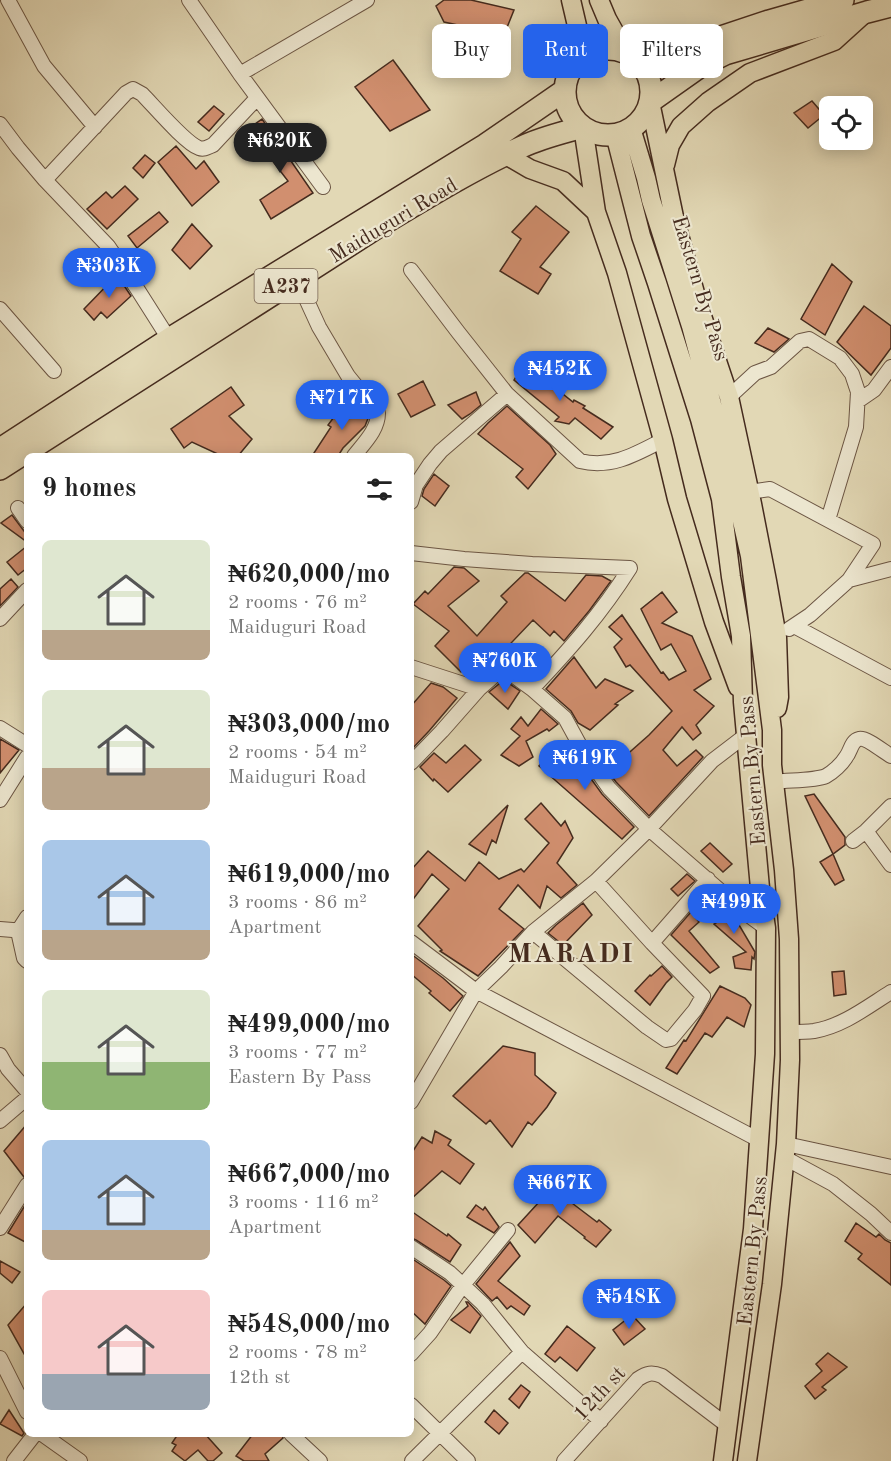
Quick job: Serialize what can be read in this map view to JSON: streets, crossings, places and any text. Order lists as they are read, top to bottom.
{
  "streets": {
    "highway": ["Maiduguri Road", "A237"],
    "main road": ["Eastern By Pass"],
    "street": ["12th st"]
  },
  "crossings": [
    ["Eastern By Pass", "12th st"]
  ],
  "districts": ["MARADI"],
  "page": {
    "chip": ["Buy", "Rent", "Filters"],
    "price": [
      "₦620K",
      "₦303K",
      "₦452K",
      "₦717K",
      "₦760K",
      "₦619K",
      "₦499K",
      "₦667K",
      "₦548K"
    ],
    "heading": "9 homes",
    "list": [
      {
        "name": "₦620,000/mo",
        "note": "2 rooms · 76 m² · Maiduguri Road"
      },
      {
        "name": "₦303,000/mo",
        "note": "2 rooms · 54 m² · Maiduguri Road"
      },
      {
        "name": "₦619,000/mo",
        "note": "3 rooms · 86 m² · Apartment"
      },
      {
        "name": "₦499,000/mo",
        "note": "3 rooms · 77 m² · Eastern By Pass"
      },
      {
        "name": "₦667,000/mo",
        "note": "3 rooms · 116 m² · Apartment"
      },
      {
        "name": "₦548,000/mo",
        "note": "2 rooms · 78 m² · 12th st"
      }
    ]
  }
}
